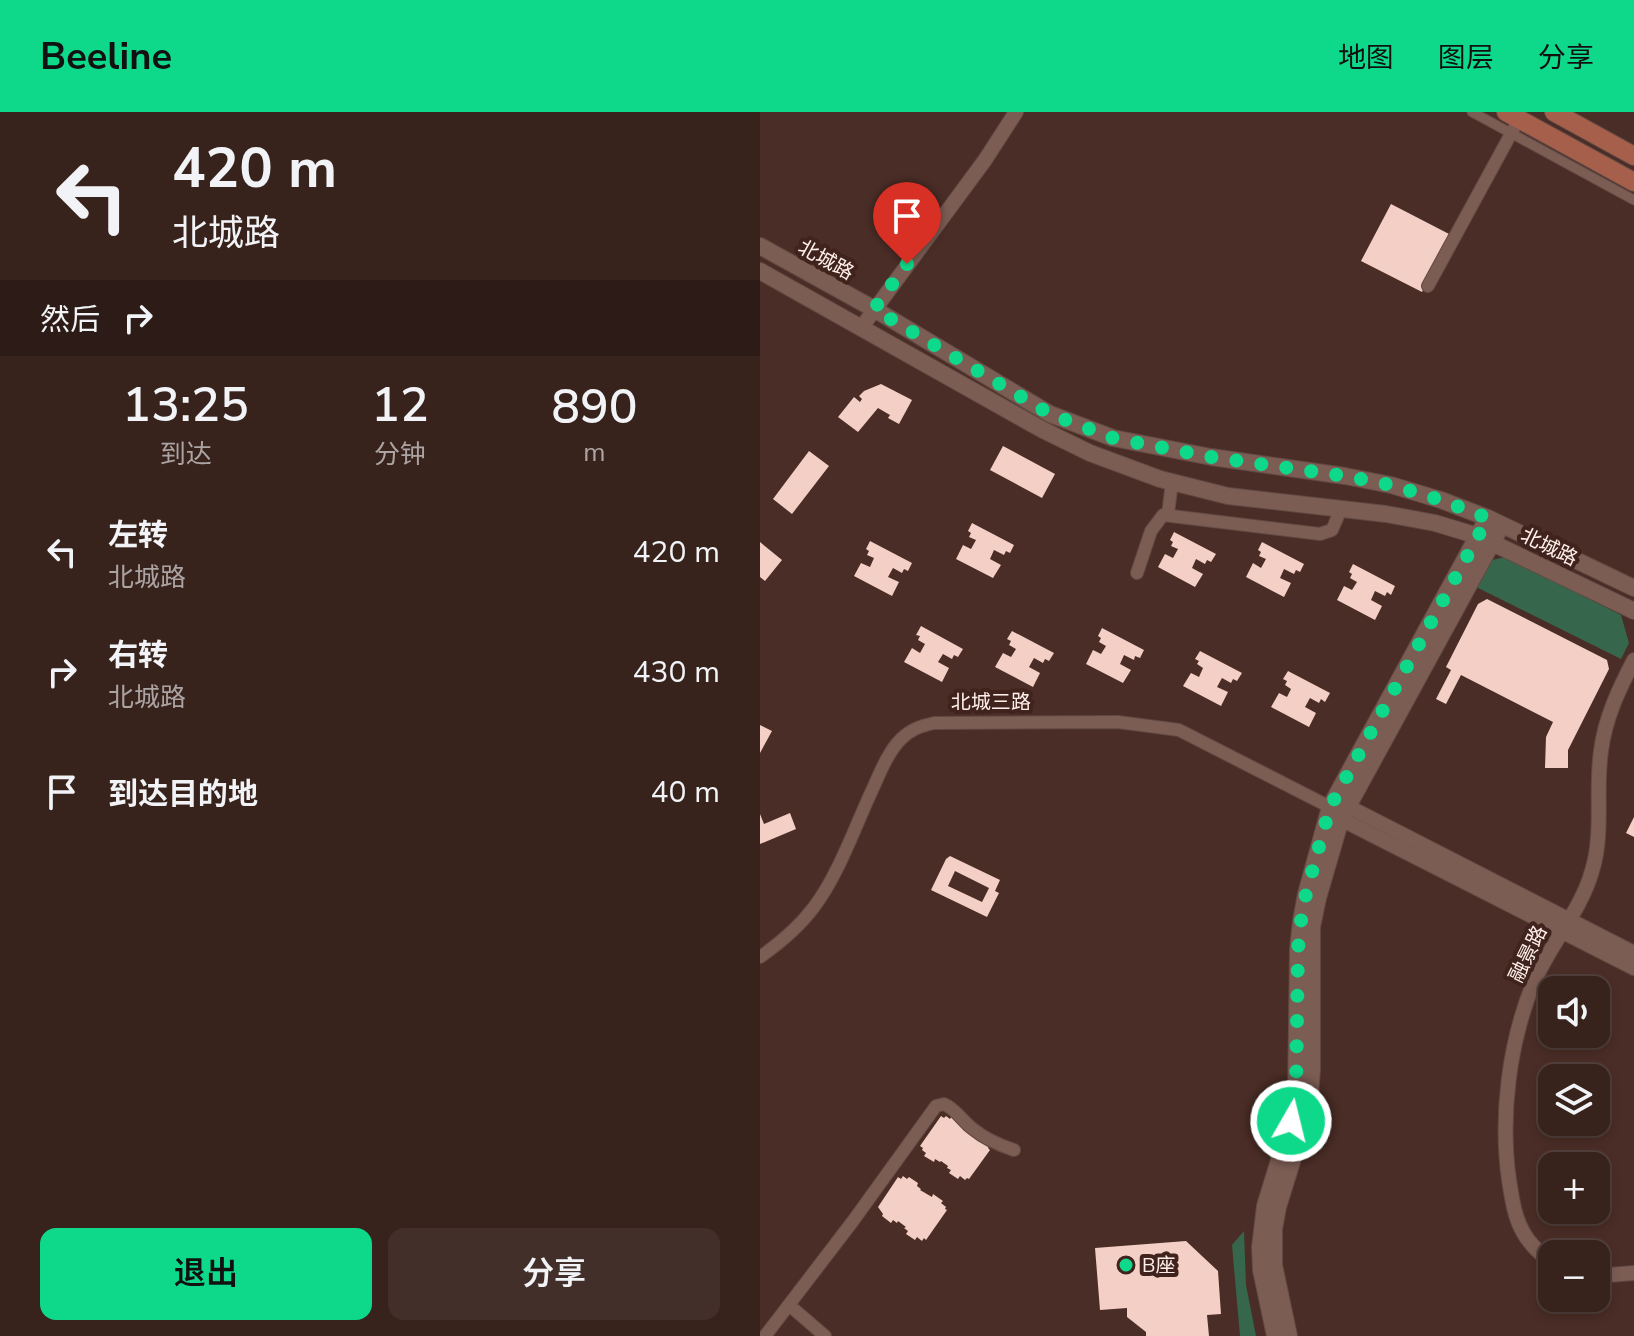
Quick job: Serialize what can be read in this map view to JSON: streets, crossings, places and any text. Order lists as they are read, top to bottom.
{
  "streets": {
    "main road": ["北城路"],
    "street": ["北城三路", "融景路"]
  },
  "crossings": [
    ["北城三路", "融景路"]
  ],
  "places": ["B座"],
  "page": {
    "header": "Beeline",
    "nav": ["地图", "图层", "分享"],
    "turn": ["420 m", "北城路"],
    "then": "然后",
    "eta": [
      "13:25",
      "到达",
      "12",
      "分钟",
      "890",
      "m"
    ],
    "list": [
      {
        "name": "左转",
        "note": "北城路",
        "value": "420 m"
      },
      {
        "name": "右转",
        "note": "北城路",
        "value": "430 m"
      },
      {
        "name": "到达目的地",
        "value": "40 m"
      }
    ],
    "map_buttons": ["+", "−"],
    "buttons": ["退出", "分享"]
  }
}
